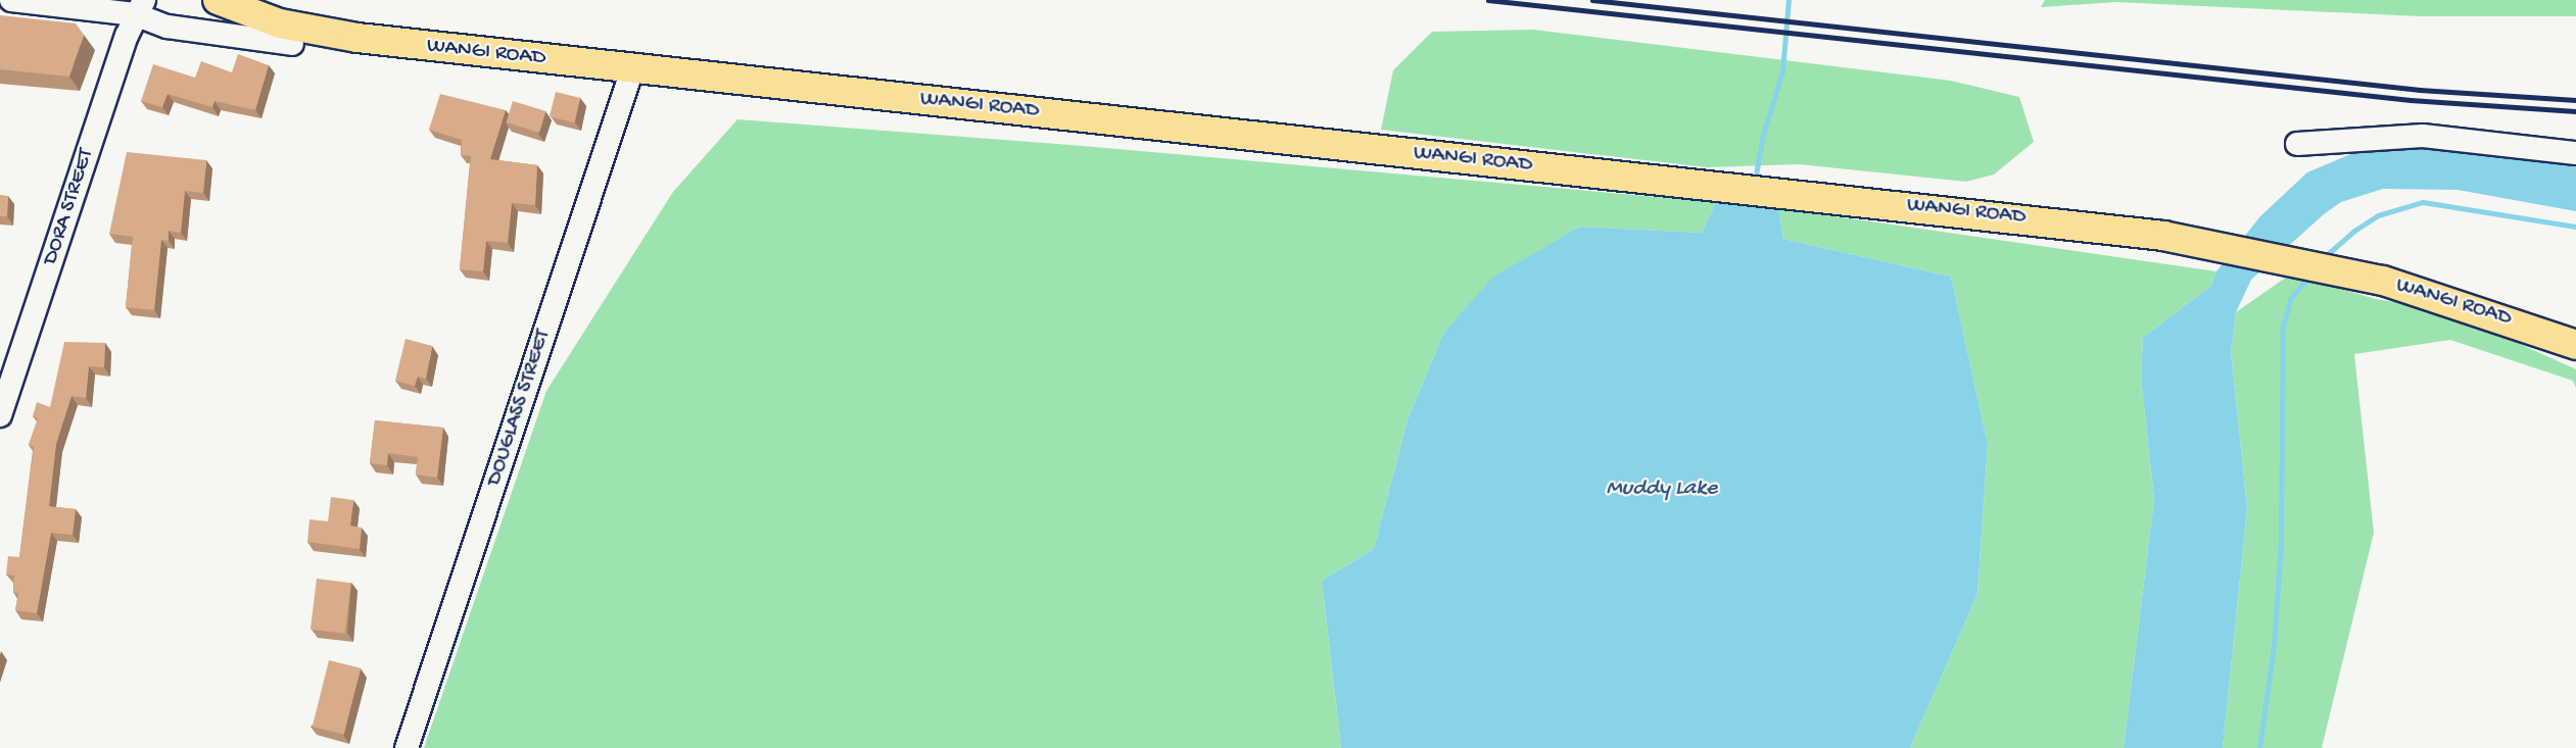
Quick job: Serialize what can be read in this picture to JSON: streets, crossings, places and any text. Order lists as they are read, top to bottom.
{
  "streets": {
    "main road": ["WANGI ROAD"],
    "street": ["DORA STREET", "DOUGLASS STREET"]
  },
  "crossings": [
    ["WANGI ROAD", "DOUGLASS STREET"]
  ],
  "water": ["Muddy Lake"]
}
